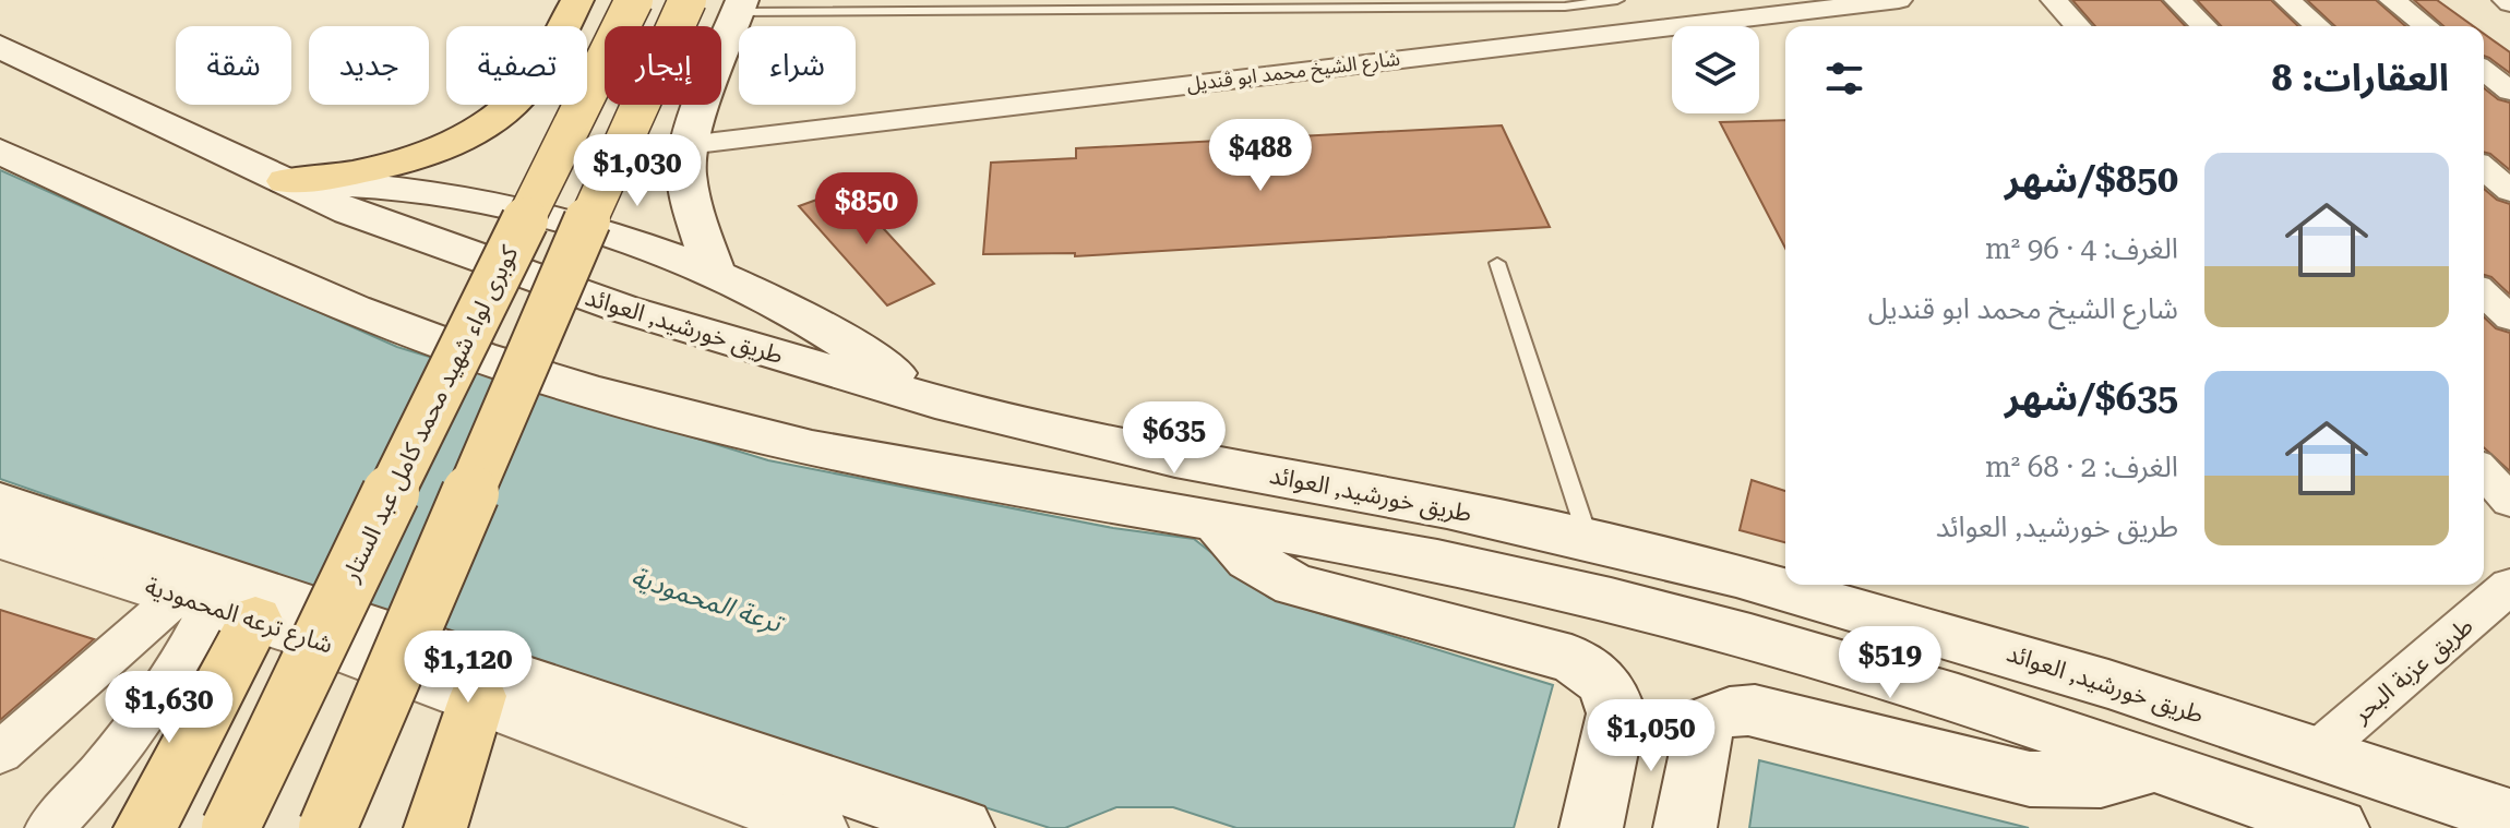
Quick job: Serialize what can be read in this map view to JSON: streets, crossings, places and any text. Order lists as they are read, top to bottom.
{
  "streets": {
    "main road": ["طريق خورشيد, العوائد", "كوبرى لواء شهيد محمد كامل عبد الستار"],
    "street": ["شارع الشيخ محمد ابو قنديل", "شارع ترعه المحمودية", "طريق عزبة البحر"]
  },
  "crossings": [
    ["طريق خورشيد, العوائد", "طريق عزبة البحر"]
  ],
  "water": ["ترعة المحمودية"],
  "page": {
    "chip": [
      "شراء",
      "إيجار",
      "تصفية",
      "جديد",
      "شقة"
    ],
    "heading": "العقارات: 8",
    "price": [
      "$488",
      "$1,030",
      "$850",
      "$635",
      "$519",
      "$1,120",
      "$1,630",
      "$1,050"
    ],
    "list": [
      {
        "name": "$850/شهر",
        "note": "الغرف: 4 · 96 m² · شارع الشيخ محمد ابو قنديل"
      },
      {
        "name": "$635/شهر",
        "note": "الغرف: 2 · 68 m² · طريق خورشيد, العوائد"
      }
    ]
  }
}
